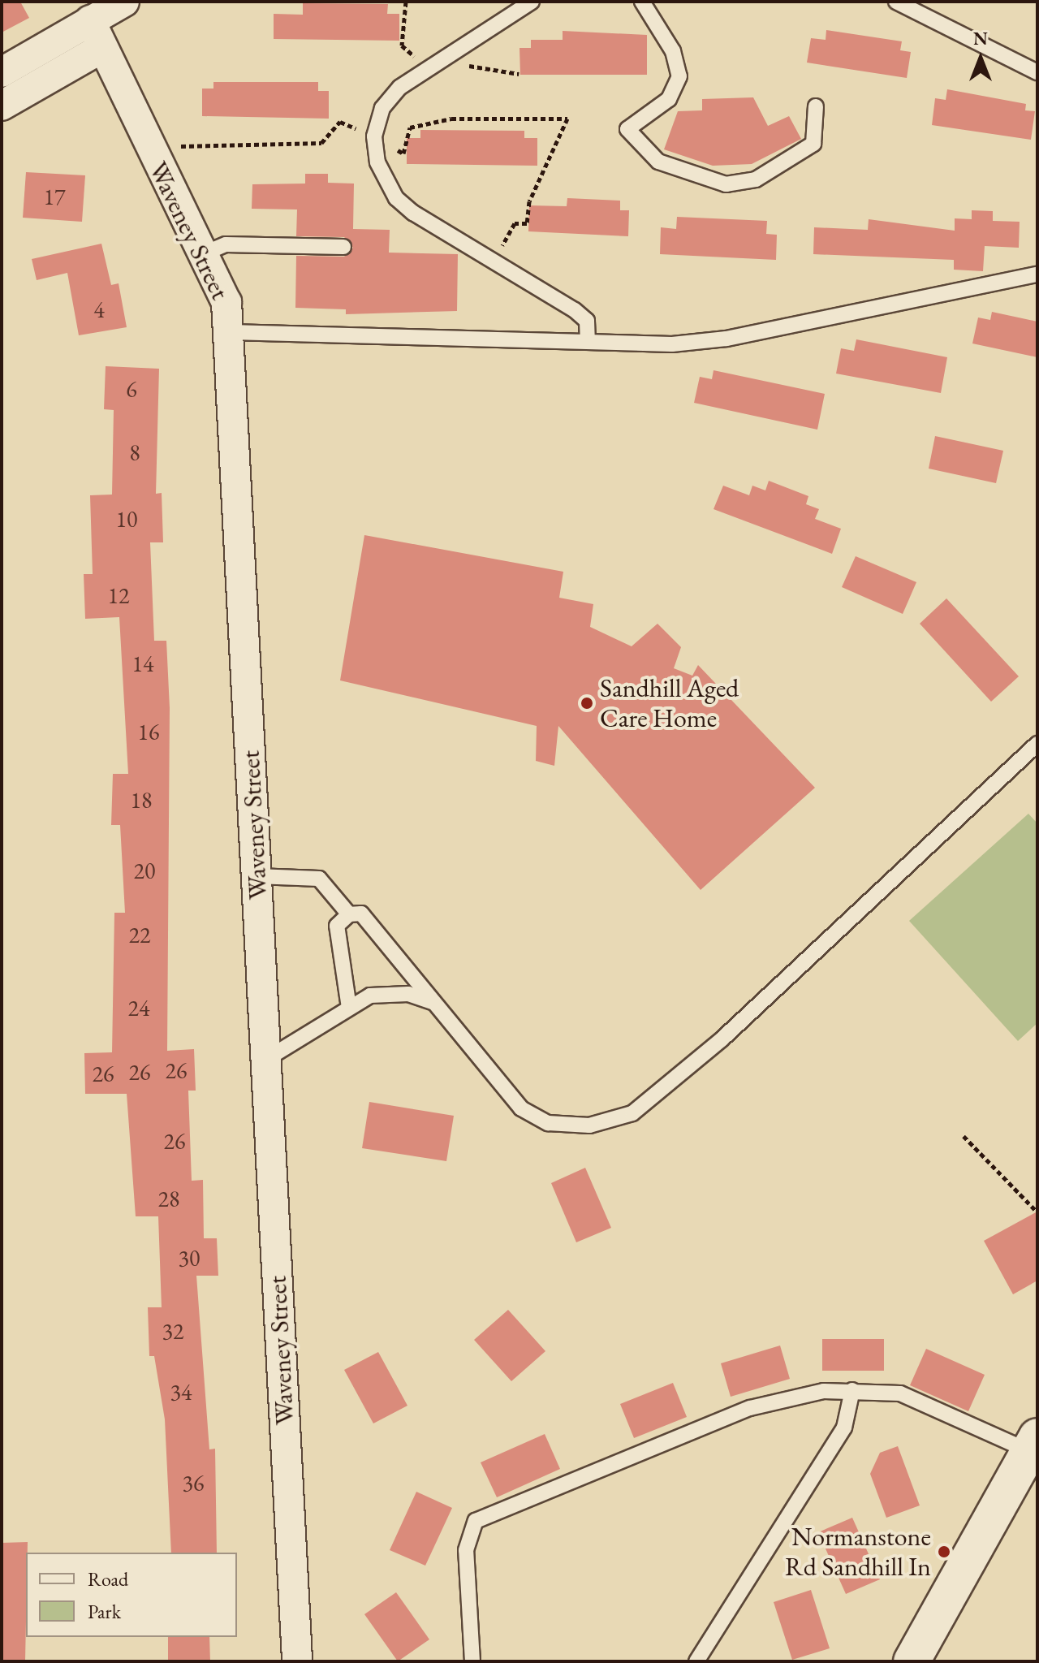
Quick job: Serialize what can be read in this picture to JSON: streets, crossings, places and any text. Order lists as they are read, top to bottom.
{
  "streets": {
    "street": ["Waveney Street"]
  },
  "places": ["Sandhill Aged Care Home", "Normanstone Rd Sandhill In"],
  "house_numbers": [
    "17",
    "4",
    "6",
    "8",
    "10",
    "12",
    "14",
    "16",
    "18",
    "20",
    "22",
    "24",
    "26",
    "26",
    "26",
    "26",
    "28",
    "30",
    "32",
    "34",
    "36"
  ],
  "legend": ["Road", "Park"],
  "north": "top"
}
